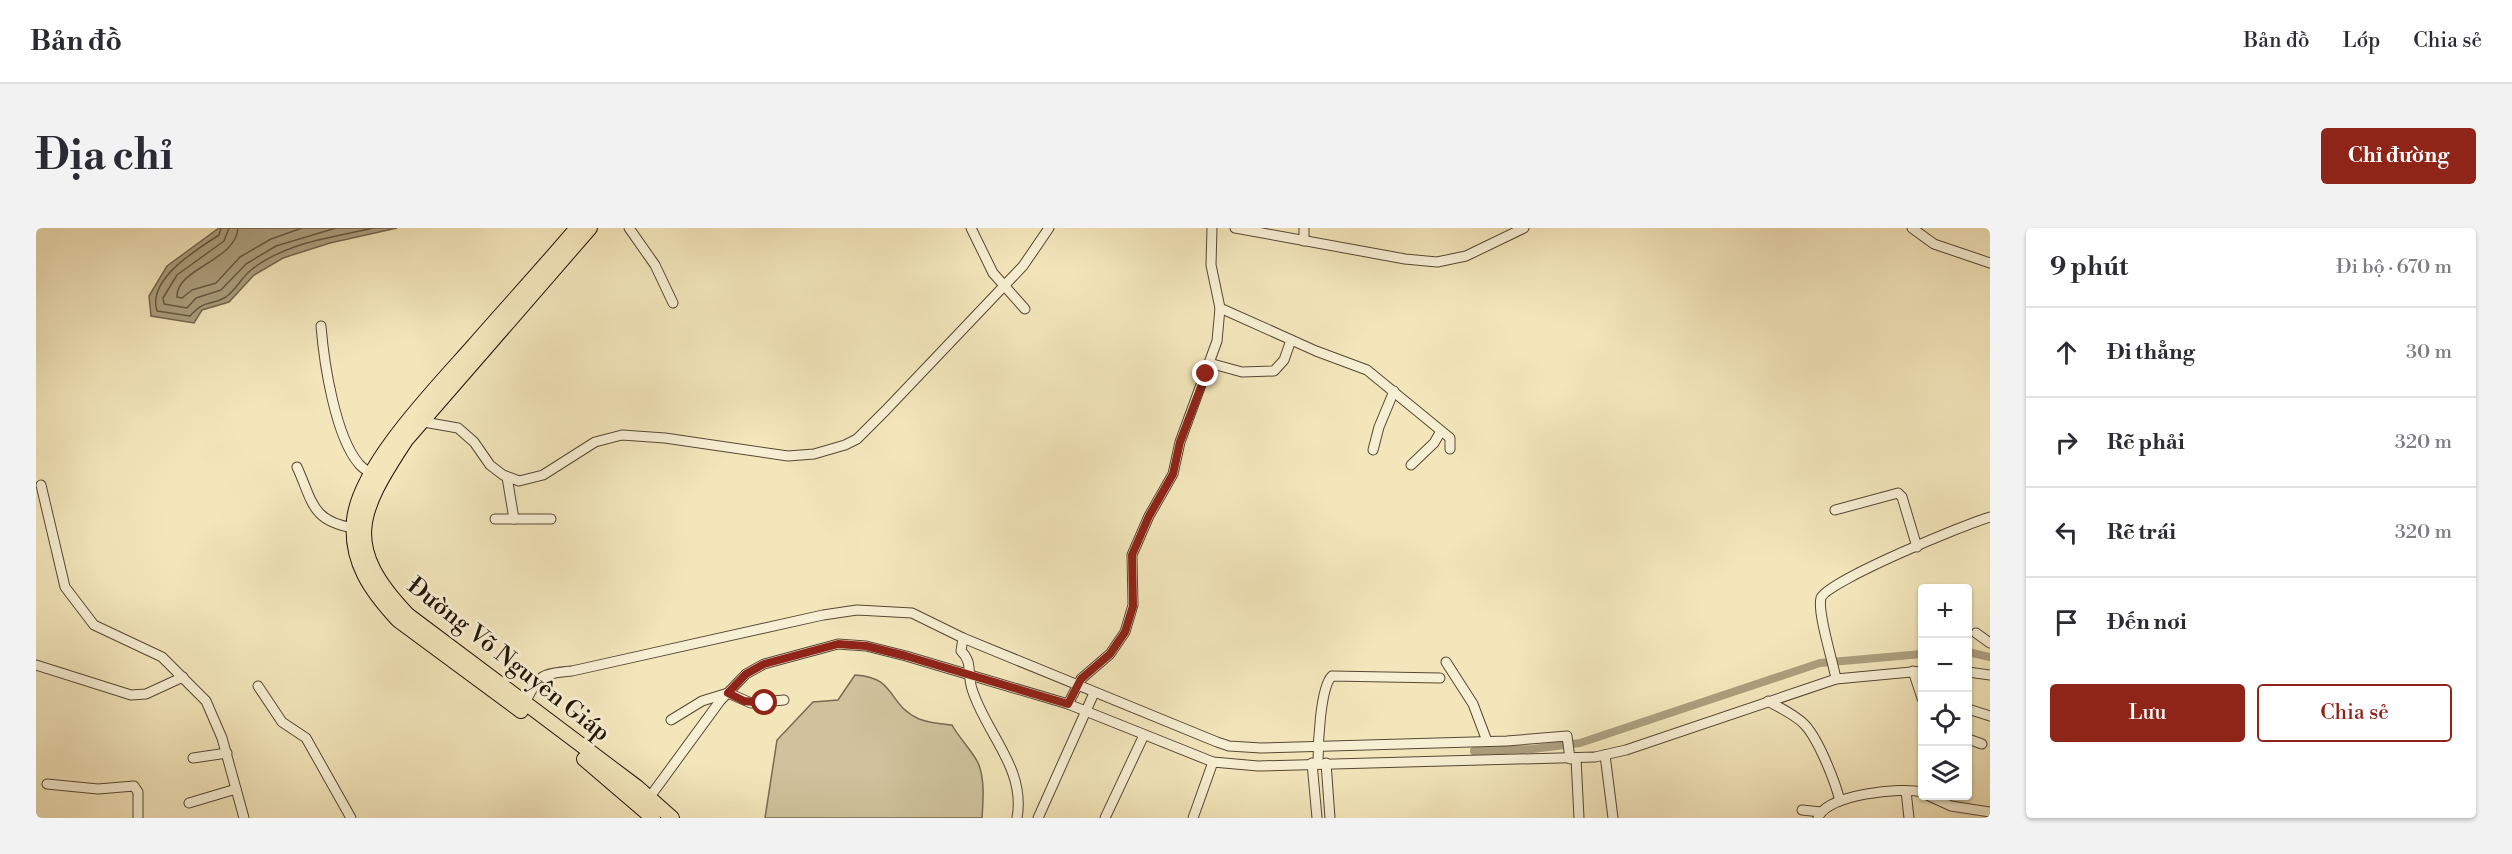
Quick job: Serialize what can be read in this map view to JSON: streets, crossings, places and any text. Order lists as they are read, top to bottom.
{
  "streets": {
    "highway": ["Đường Võ Nguyên Giáp"]
  },
  "page": {
    "header": "Bản đồ",
    "nav": ["Bản đồ", "Lớp", "Chia sẻ"],
    "buttons": [
      "Chỉ đường",
      ["Lưu", "Chia sẻ"]
    ],
    "title": "Địa chỉ",
    "heading": ["9 phút", "Đi bộ · 670 m"],
    "list": [
      ["Đi thẳng", "30 m"],
      ["Rẽ phải", "320 m"],
      ["Rẽ trái", "320 m"],
      "Đến nơi"
    ],
    "map_buttons": ["+", "−"]
  }
}
